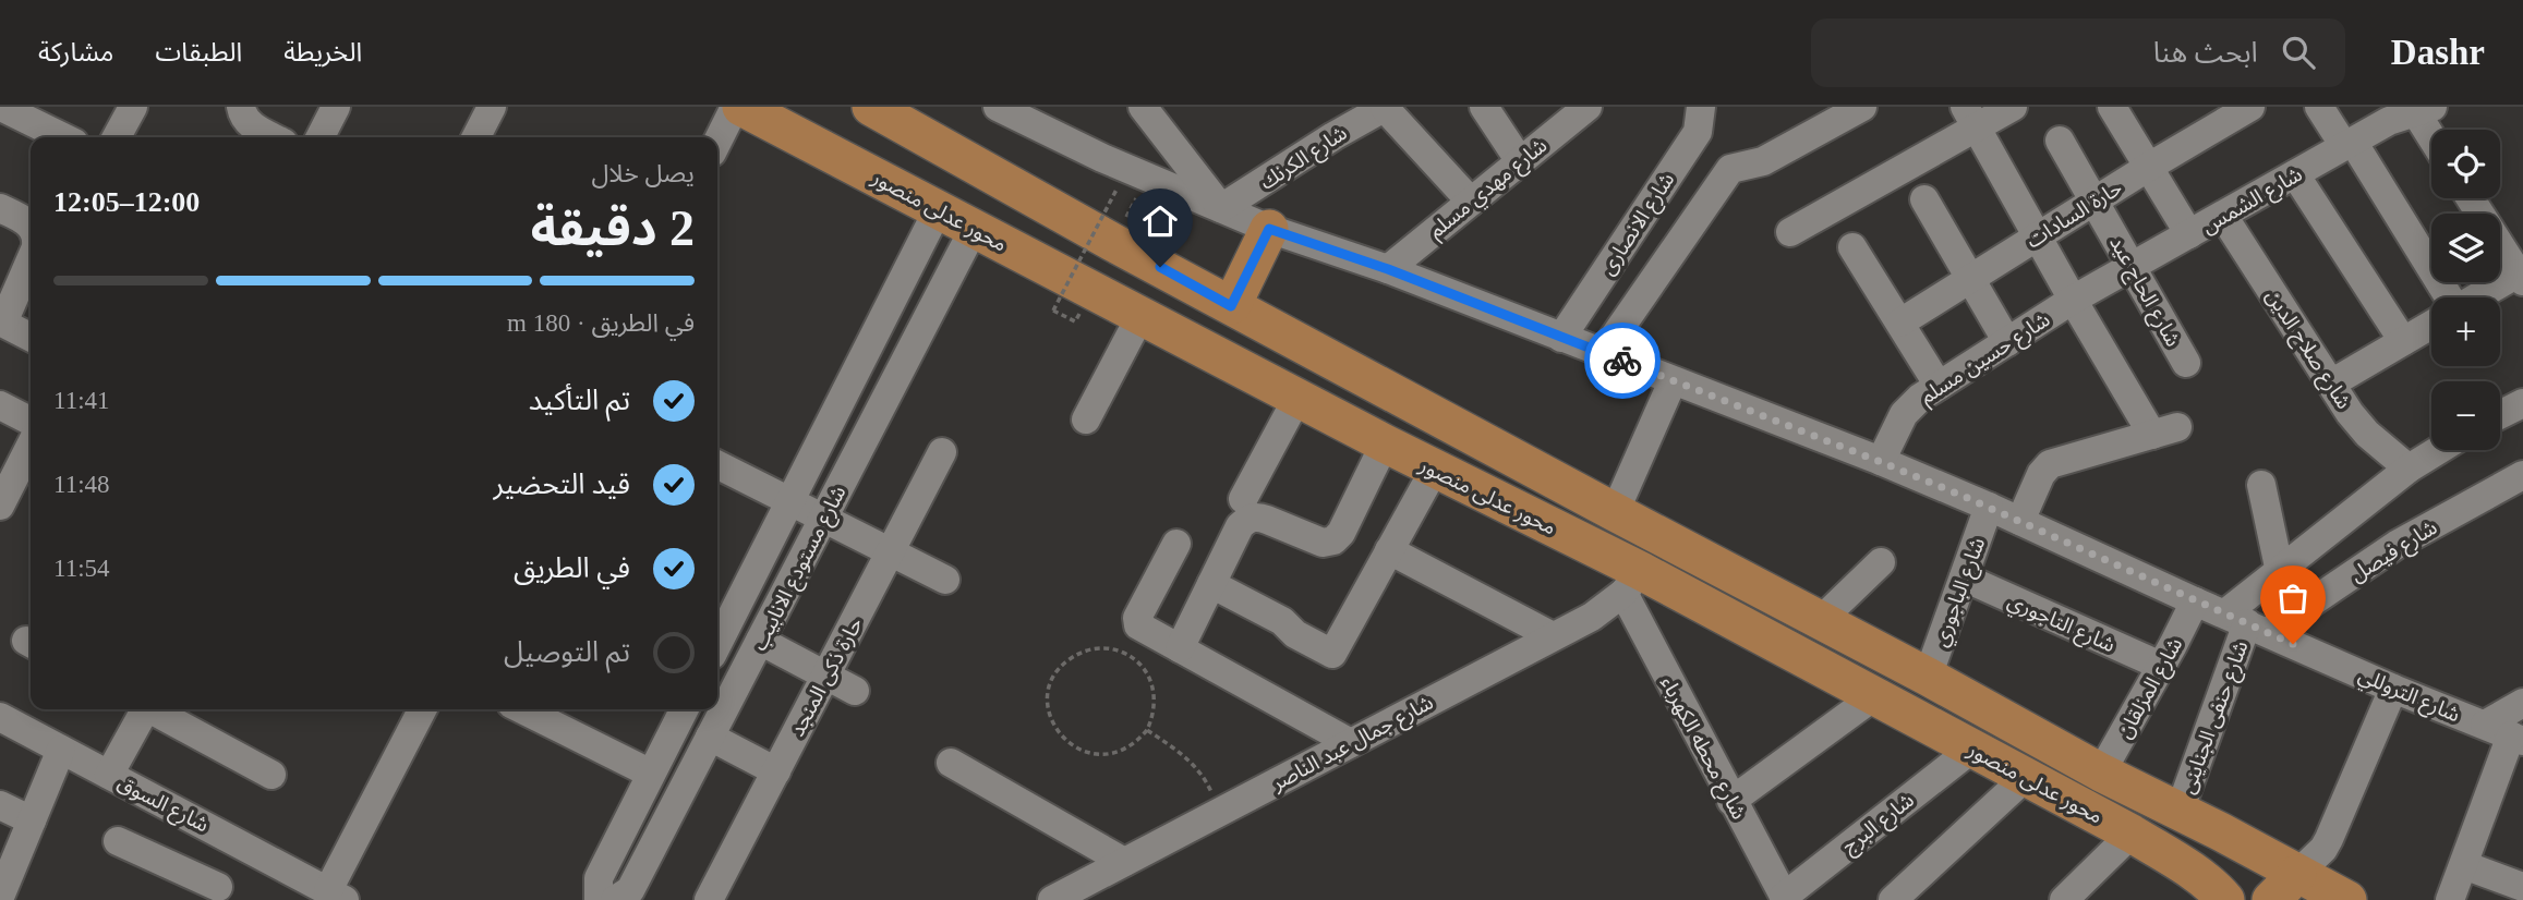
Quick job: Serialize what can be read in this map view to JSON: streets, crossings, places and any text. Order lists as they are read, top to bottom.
{
  "streets": {
    "main road": ["محور عدلى منصور"],
    "street": [
      "شارع الكرنك",
      "شارع مهدي مسلم",
      "شارع الشمس",
      "حارة السادات",
      "شارع الانصارى",
      "شارع الحاج عيد",
      "شارع صلاح الدين",
      "شارع حسين مسلم",
      "شارع فيصل",
      "شارع مستودع الانابيب",
      "شارع الباجوري",
      "شارع التاجوري",
      "حارة ذكى المنجد",
      "شارع المزلقان",
      "شارع التروللي",
      "شارع حنفى الجناينى",
      "شارع جمال عبد الناصر",
      "شارع محطه الكهرباء",
      "شارع السوق",
      "شارع البرج"
    ]
  },
  "crossings": [
    ["شارع الكرنك", "شارع التروللي"],
    ["شارع مهدي مسلم", "شارع التروللي"],
    ["شارع الشمس", "شارع الحاج عيد"],
    ["شارع الشمس", "شارع صلاح الدين"],
    ["شارع الشمس", "شارع حسين مسلم"],
    ["محور عدلى منصور", "شارع مستودع الانابيب"],
    ["محور عدلى منصور", "شارع الباجوري"],
    ["محور عدلى منصور", "شارع المزلقان"],
    ["محور عدلى منصور", "شارع حنفى الجناينى"],
    ["محور عدلى منصور", "شارع جمال عبد الناصر"],
    ["محور عدلى منصور", "شارع محطه الكهرباء"],
    ["محور عدلى منصور", "شارع البرج"],
    ["حارة السادات", "شارع الحاج عيد"],
    ["شارع الانصارى", "شارع التروللي"],
    ["شارع حسين مسلم", "شارع التروللي"],
    ["شارع فيصل", "شارع التروللي"],
    ["شارع فيصل", "شارع حنفى الجناينى"],
    ["شارع الباجوري", "شارع التاجوري"],
    ["شارع الباجوري", "شارع التروللي"],
    ["شارع التاجوري", "شارع المزلقان"],
    ["شارع المزلقان", "شارع التروللي"],
    ["شارع التروللي", "شارع حنفى الجناينى"],
    ["شارع جمال عبد الناصر", "شارع محطه الكهرباء"],
    ["شارع محطه الكهرباء", "شارع البرج"]
  ],
  "page": {
    "header": "Dashr",
    "search": "ابحث هنا",
    "nav": ["الخريطة", "الطبقات", "مشاركة"],
    "map_buttons": ["+", "−"],
    "heading": ["2 دقيقة", "يصل خلال", "12:00–12:05"],
    "bar": "في الطريق · 180 m",
    "list": [
      ["تم التأكيد", "11:41"],
      ["قيد التحضير", "11:48"],
      ["في الطريق", "11:54"],
      "تم التوصيل"
    ]
  }
}
